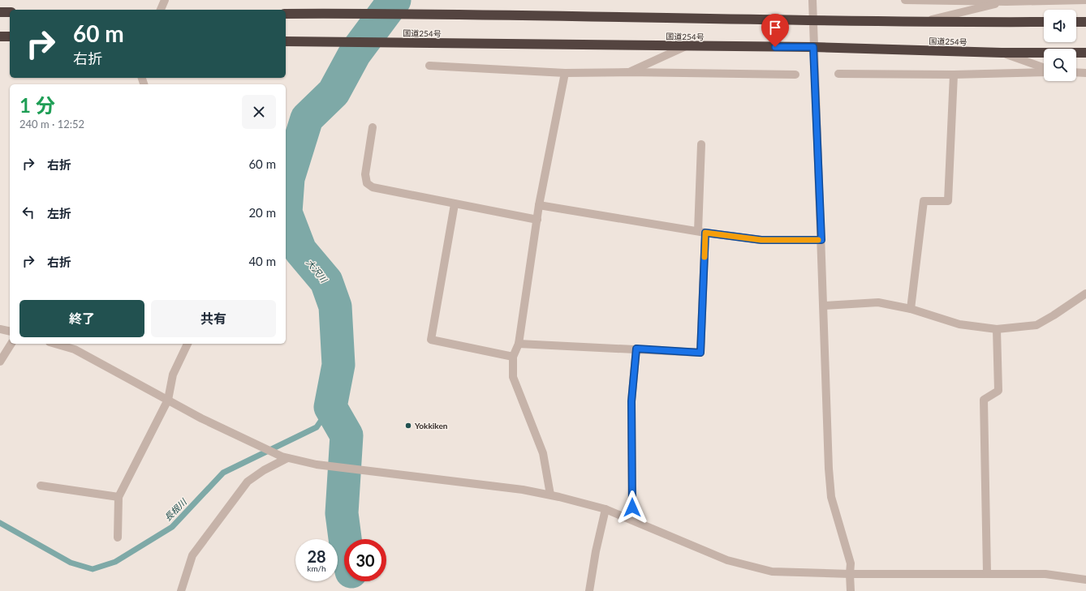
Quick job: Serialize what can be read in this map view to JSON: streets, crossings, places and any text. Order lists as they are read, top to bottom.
{
  "streets": {
    "highway": ["国道254号"]
  },
  "water": ["大沢川", "長根川"],
  "places": ["Yokkiken"],
  "page": {
    "turn": ["60 m", "右折"],
    "heading": ["1 分", "240 m · 12:52"],
    "list": [
      {
        "name": "右折",
        "value": "60 m"
      },
      {
        "name": "左折",
        "value": "20 m"
      },
      {
        "name": "右折",
        "value": "40 m"
      }
    ],
    "buttons": ["終了", "共有"],
    "speed": "28 km/h",
    "limit": "30"
  }
}
